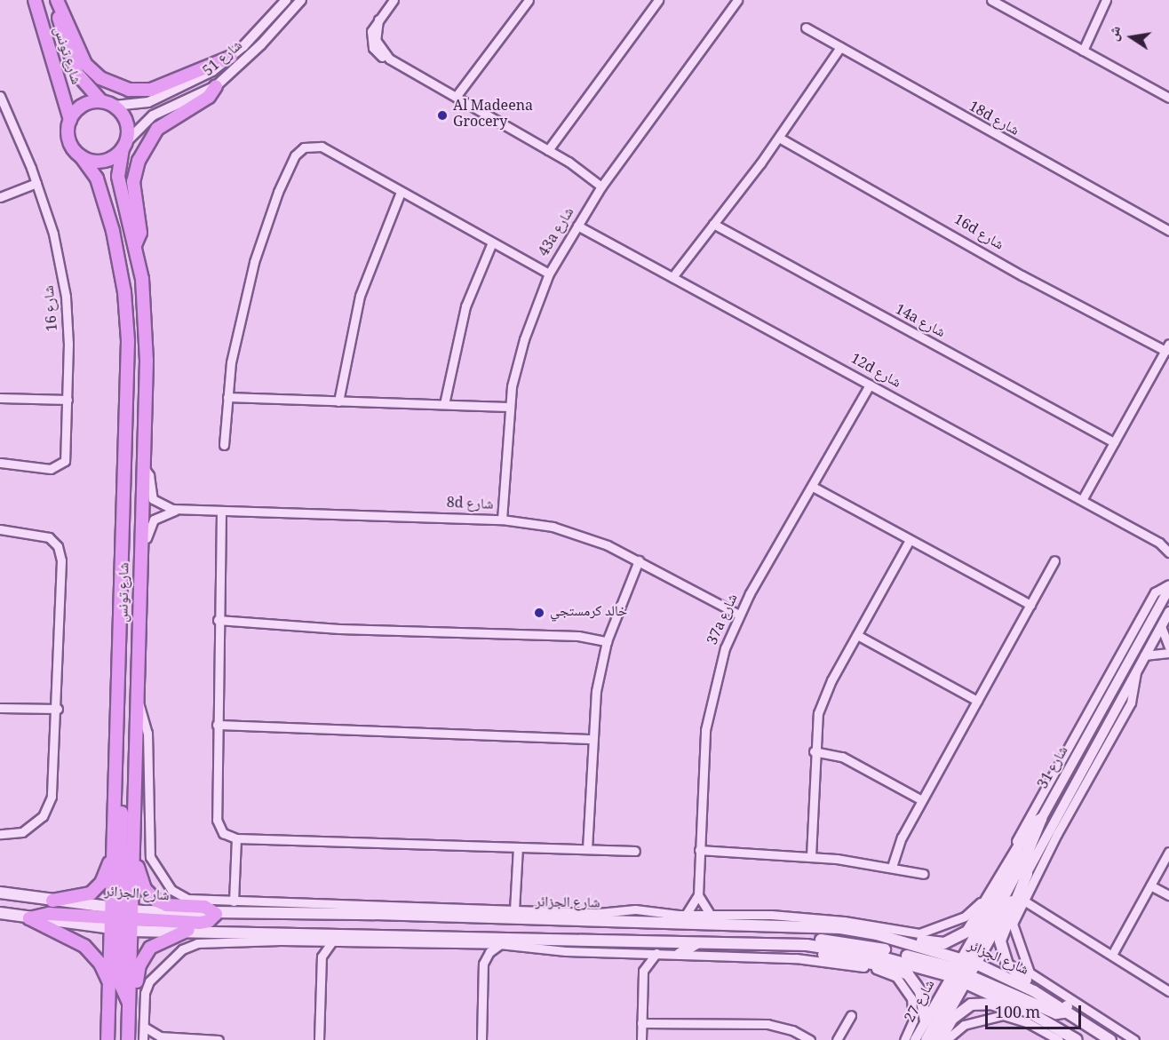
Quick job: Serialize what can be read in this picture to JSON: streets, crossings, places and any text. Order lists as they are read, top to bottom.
{
  "streets": {
    "main road": ["شارع تونس", "شارع الجزائر"],
    "street": [
      "شارع 51",
      "18d شارع",
      "43a شارع",
      "16d شارع",
      "شارع 16",
      "14a شارع",
      "12d شارع",
      "8d شارع",
      "37a شارع",
      "شارع 31",
      "شارع 27"
    ]
  },
  "crossings": [
    ["شارع تونس", "شارع 51"],
    ["شارع تونس", "8d شارع"],
    ["شارع تونس", "شارع الجزائر"],
    ["43a شارع", "12d شارع"],
    ["43a شارع", "8d شارع"],
    ["12d شارع", "37a شارع"],
    ["8d شارع", "37a شارع"],
    ["شارع 31", "شارع الجزائر"],
    ["شارع 31", "شارع 27"],
    ["شارع الجزائر", "شارع 27"]
  ],
  "places": ["Al Madeena Grocery", "خالد كرمستجي"],
  "scale_bar": "100 m",
  "north": "left"
}
